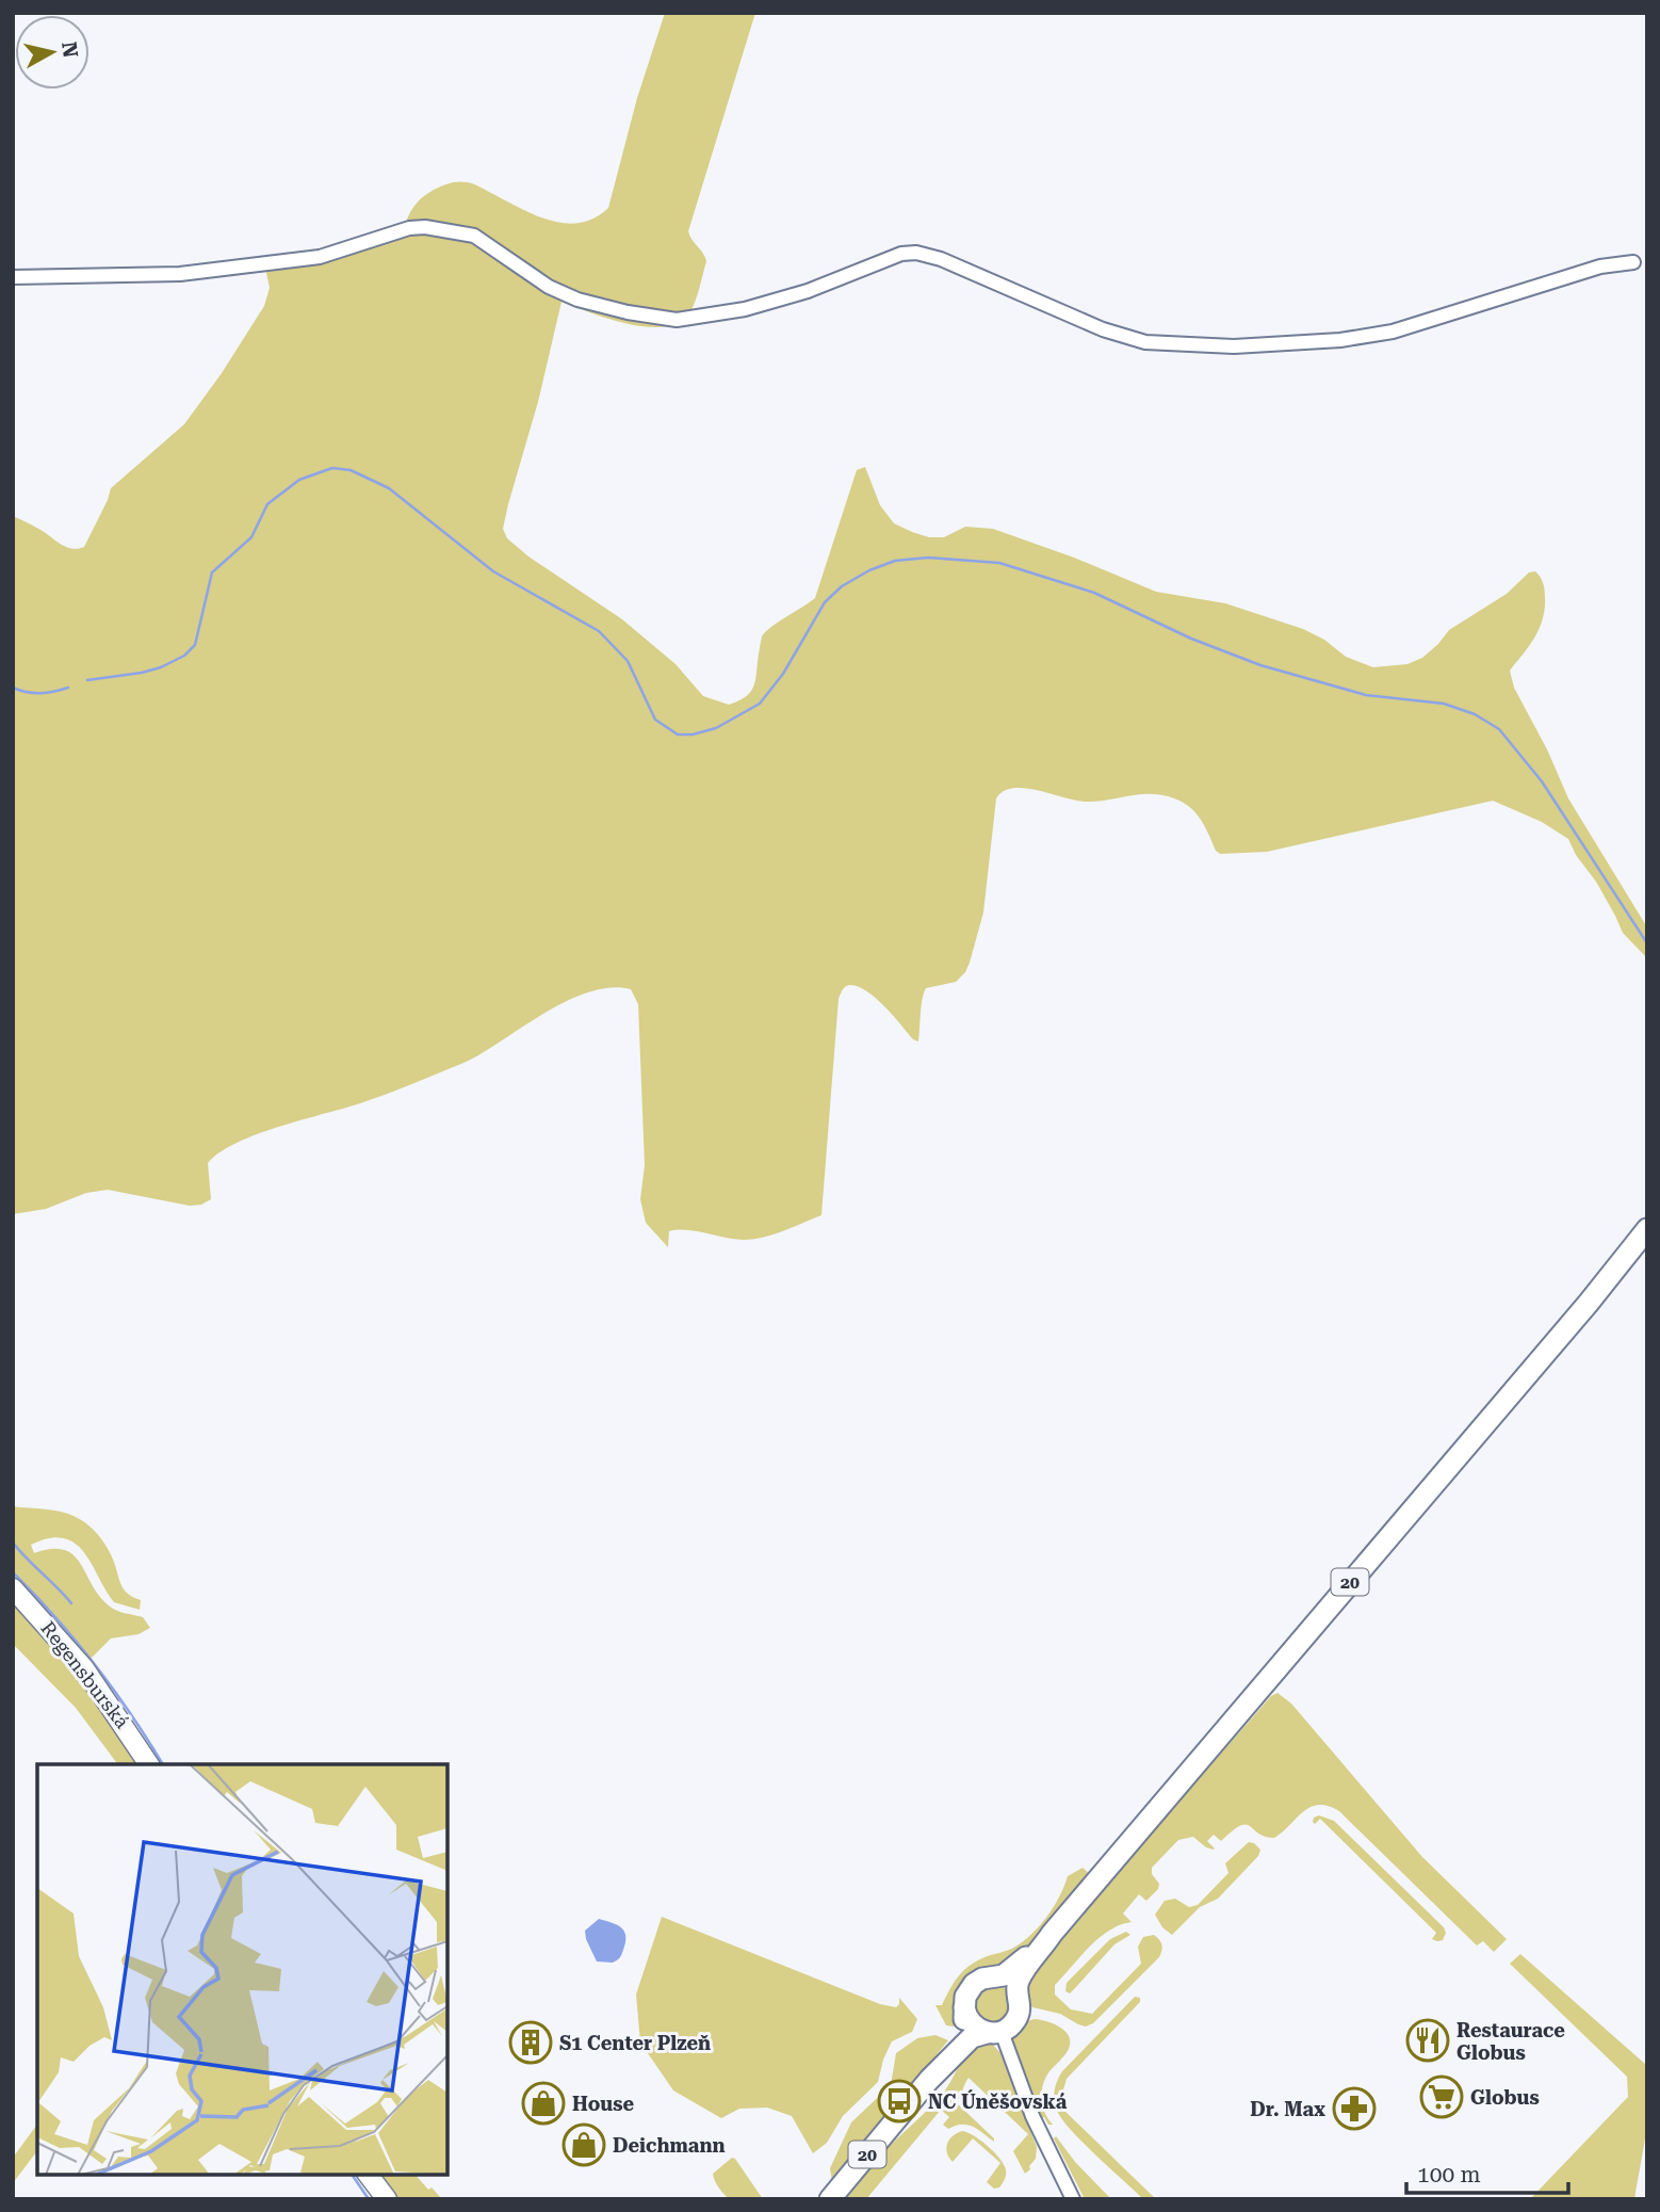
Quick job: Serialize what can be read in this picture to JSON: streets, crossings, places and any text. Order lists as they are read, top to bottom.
{
  "streets": {
    "main road": ["20", "Regensburská"]
  },
  "places": {
    "restaurant": ["Restaurace Globus"],
    "building": ["S1 Center Plzeň"],
    "supermarket": ["Globus"],
    "bus stop": ["NC Úněšovská"],
    "shop": ["House", "Deichmann"],
    "pharmacy": ["Dr. Max"]
  },
  "scale_bar": "100 m",
  "north": "right"
}
